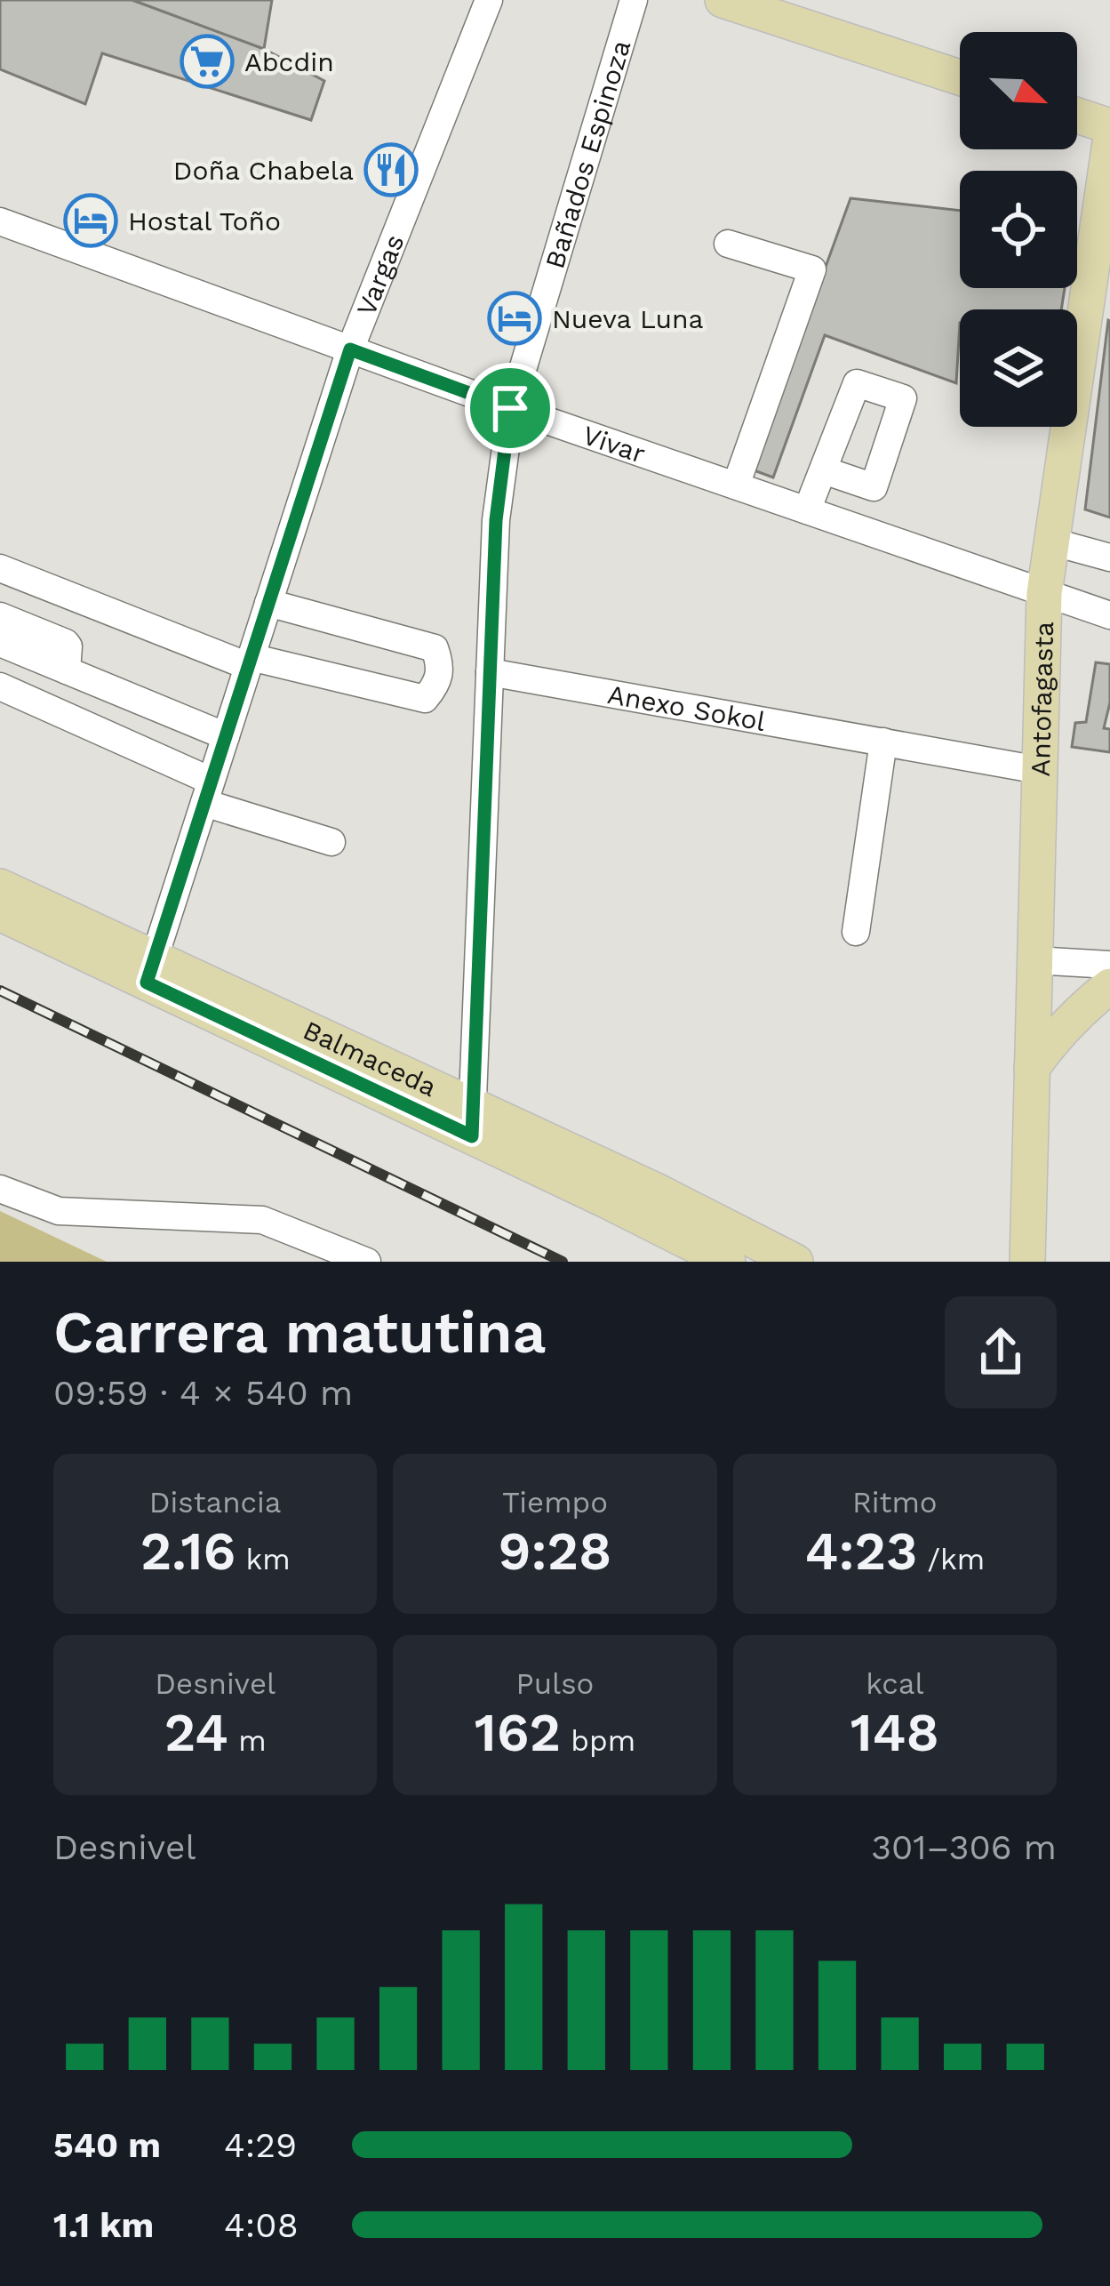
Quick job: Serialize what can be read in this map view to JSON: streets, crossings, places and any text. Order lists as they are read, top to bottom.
{
  "streets": {
    "main road": ["Antofagasta", "Balmaceda"],
    "street": [
      "Bañados Espinoza",
      "Vargas",
      "Vivar",
      "Anexo Sokol"
    ]
  },
  "crossings": [
    ["Bañados Espinoza", "Vivar"],
    ["Bañados Espinoza", "Anexo Sokol"],
    ["Bañados Espinoza", "Balmaceda"],
    ["Vargas", "Vivar"],
    ["Vargas", "Balmaceda"],
    ["Vivar", "Antofagasta"],
    ["Antofagasta", "Anexo Sokol"]
  ],
  "places": {
    "supermarket": ["Abcdin"],
    "restaurant": ["Doña Chabela"],
    "hotel": ["Hostal Toño", "Nueva Luna"]
  },
  "north": "bottom right",
  "page": {
    "heading": ["Carrera matutina", "09:59 · 4 × 540 m"],
    "stats": [
      ["Distancia", "2.16 km"],
      ["Tiempo", "9:28"],
      ["Ritmo", "4:23 /km"],
      ["Desnivel", "24 m"],
      ["Pulso", "162 bpm"],
      ["kcal", "148"]
    ],
    "chart": ["Desnivel", "301–306 m"],
    "list": [
      {
        "name": "540 m",
        "note": "4:29"
      },
      {
        "name": "1.1 km",
        "note": "4:08"
      }
    ]
  }
}
